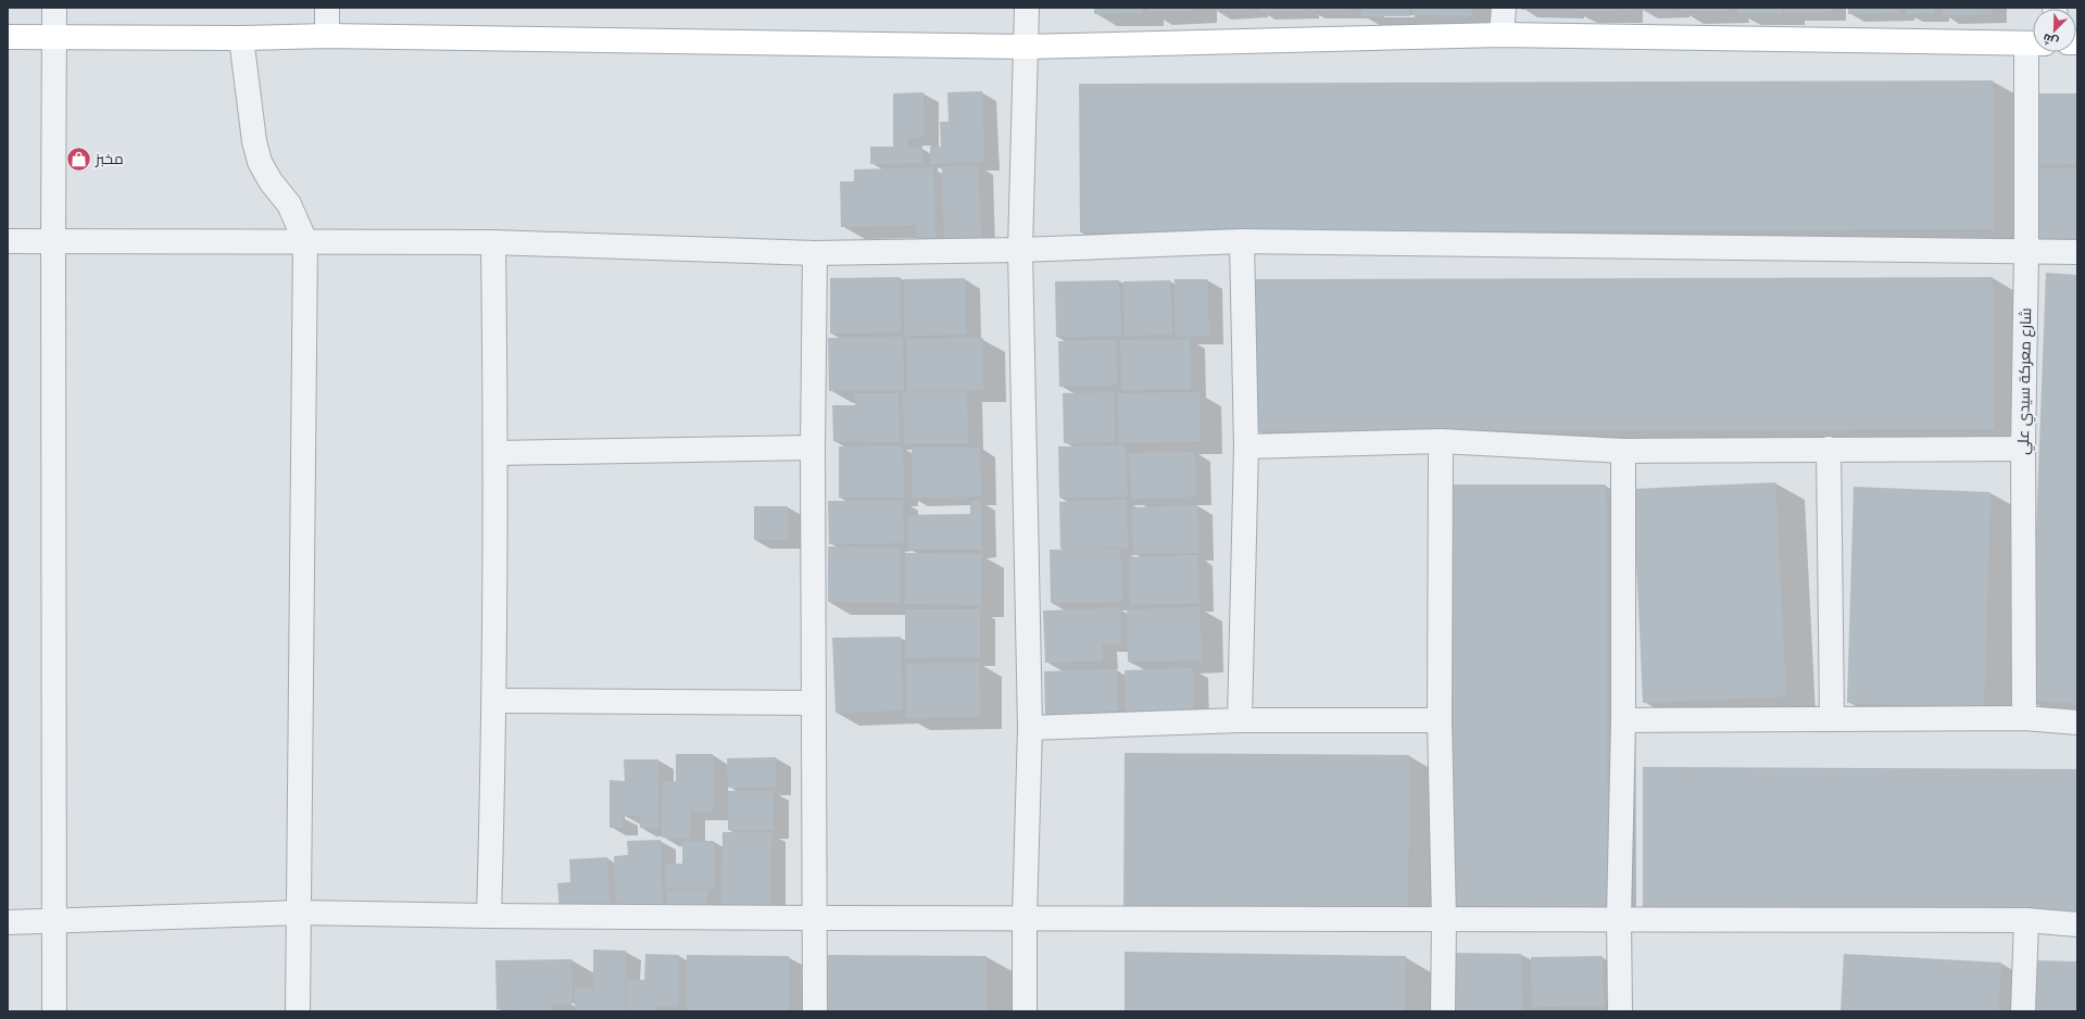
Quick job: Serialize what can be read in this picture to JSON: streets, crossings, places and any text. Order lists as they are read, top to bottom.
{
  "streets": {
    "street": ["شارع معركة سيدي علي"]
  },
  "places": {
    "shop": ["مخبز"]
  },
  "north": "bottom left"
}
